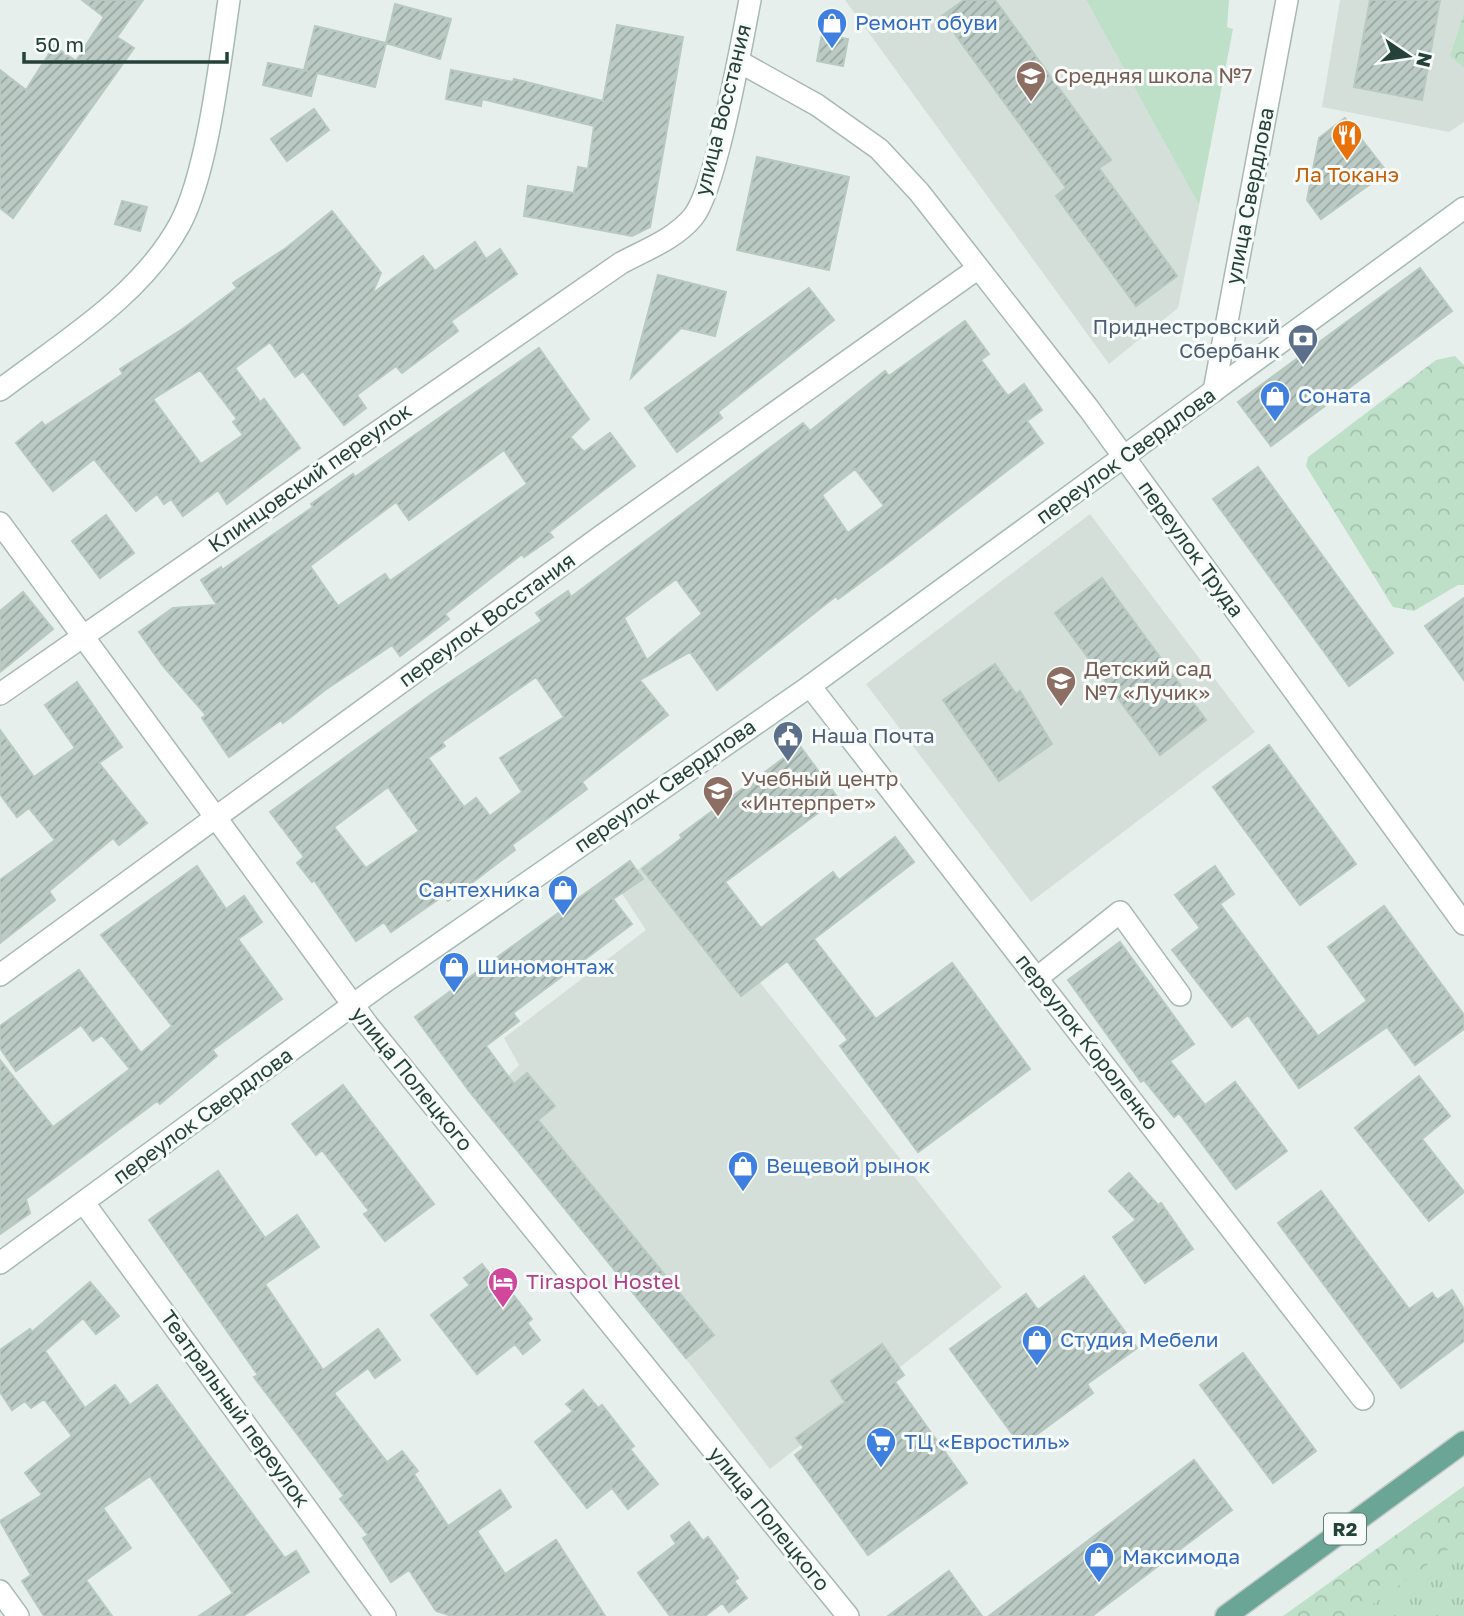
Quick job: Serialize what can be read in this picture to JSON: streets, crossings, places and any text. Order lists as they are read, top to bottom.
{
  "streets": {
    "main road": ["R2"],
    "street": [
      "улица Восстания",
      "улица Свердлова",
      "переулок Свердлова",
      "Клинцовский переулок",
      "переулок Труда",
      "переулок Восстания",
      "переулок Короленко",
      "улица Полецкого",
      "Театральный переулок"
    ]
  },
  "crossings": [
    ["улица Восстания", "Клинцовский переулок"],
    ["улица Восстания", "переулок Труда"],
    ["улица Свердлова", "переулок Свердлова"],
    ["переулок Свердлова", "переулок Труда"],
    ["переулок Свердлова", "переулок Короленко"],
    ["переулок Свердлова", "улица Полецкого"],
    ["переулок Свердлова", "Театральный переулок"],
    ["Клинцовский переулок", "улица Полецкого"],
    ["переулок Труда", "переулок Восстания"],
    ["переулок Восстания", "улица Полецкого"]
  ],
  "places": {
    "shop": [
      "Ремонт обуви",
      "Соната",
      "Сантехника",
      "Шиномонтаж",
      "Вещевой рынок",
      "Студия Мебели",
      "Максимода"
    ],
    "school or university": ["Средняя школа №7", "Детский сад №7 «Лучик»", "Учебный центр «Интерпрет»"],
    "restaurant": ["Ла Токанэ"],
    "bank": ["Приднестровский Сбербанк"],
    "public building": ["Наша Почта"],
    "hotel": ["Tiraspol Hostel"],
    "supermarket": ["ТЦ «Евростиль»"]
  },
  "scale_bar": "50 m",
  "north": "right"
}
